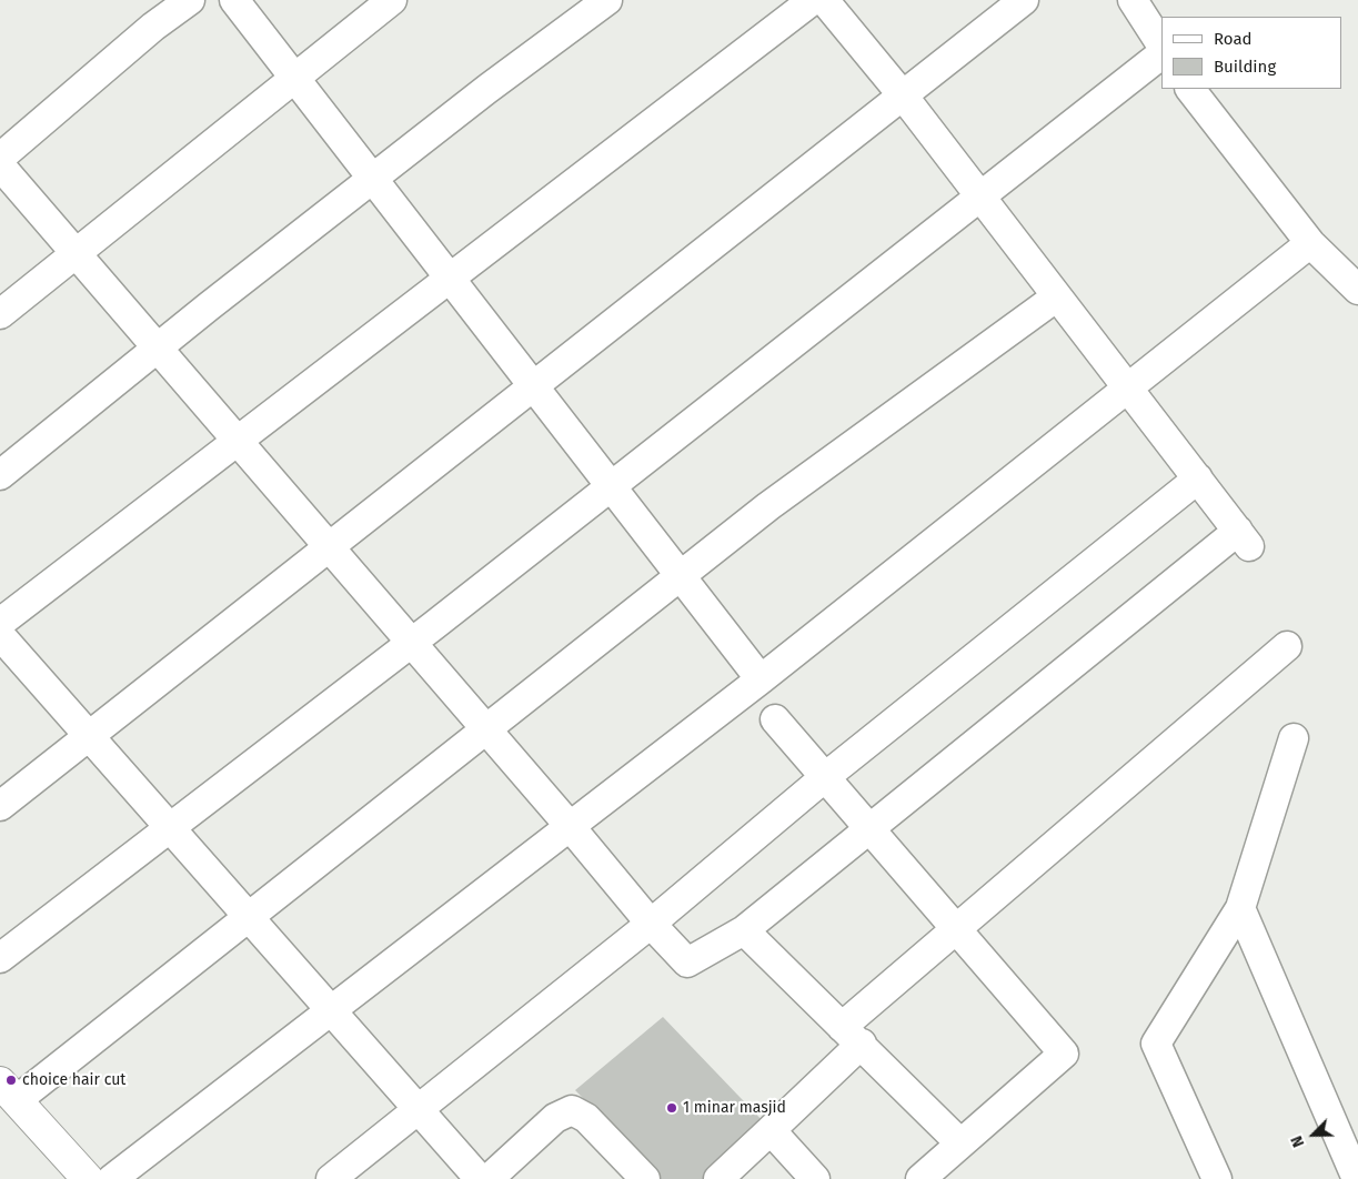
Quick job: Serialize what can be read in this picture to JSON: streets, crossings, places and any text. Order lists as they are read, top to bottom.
{
  "places": ["choice hair cut", "1 minar masjid"],
  "legend": ["Road", "Building"],
  "north": "bottom left"
}
